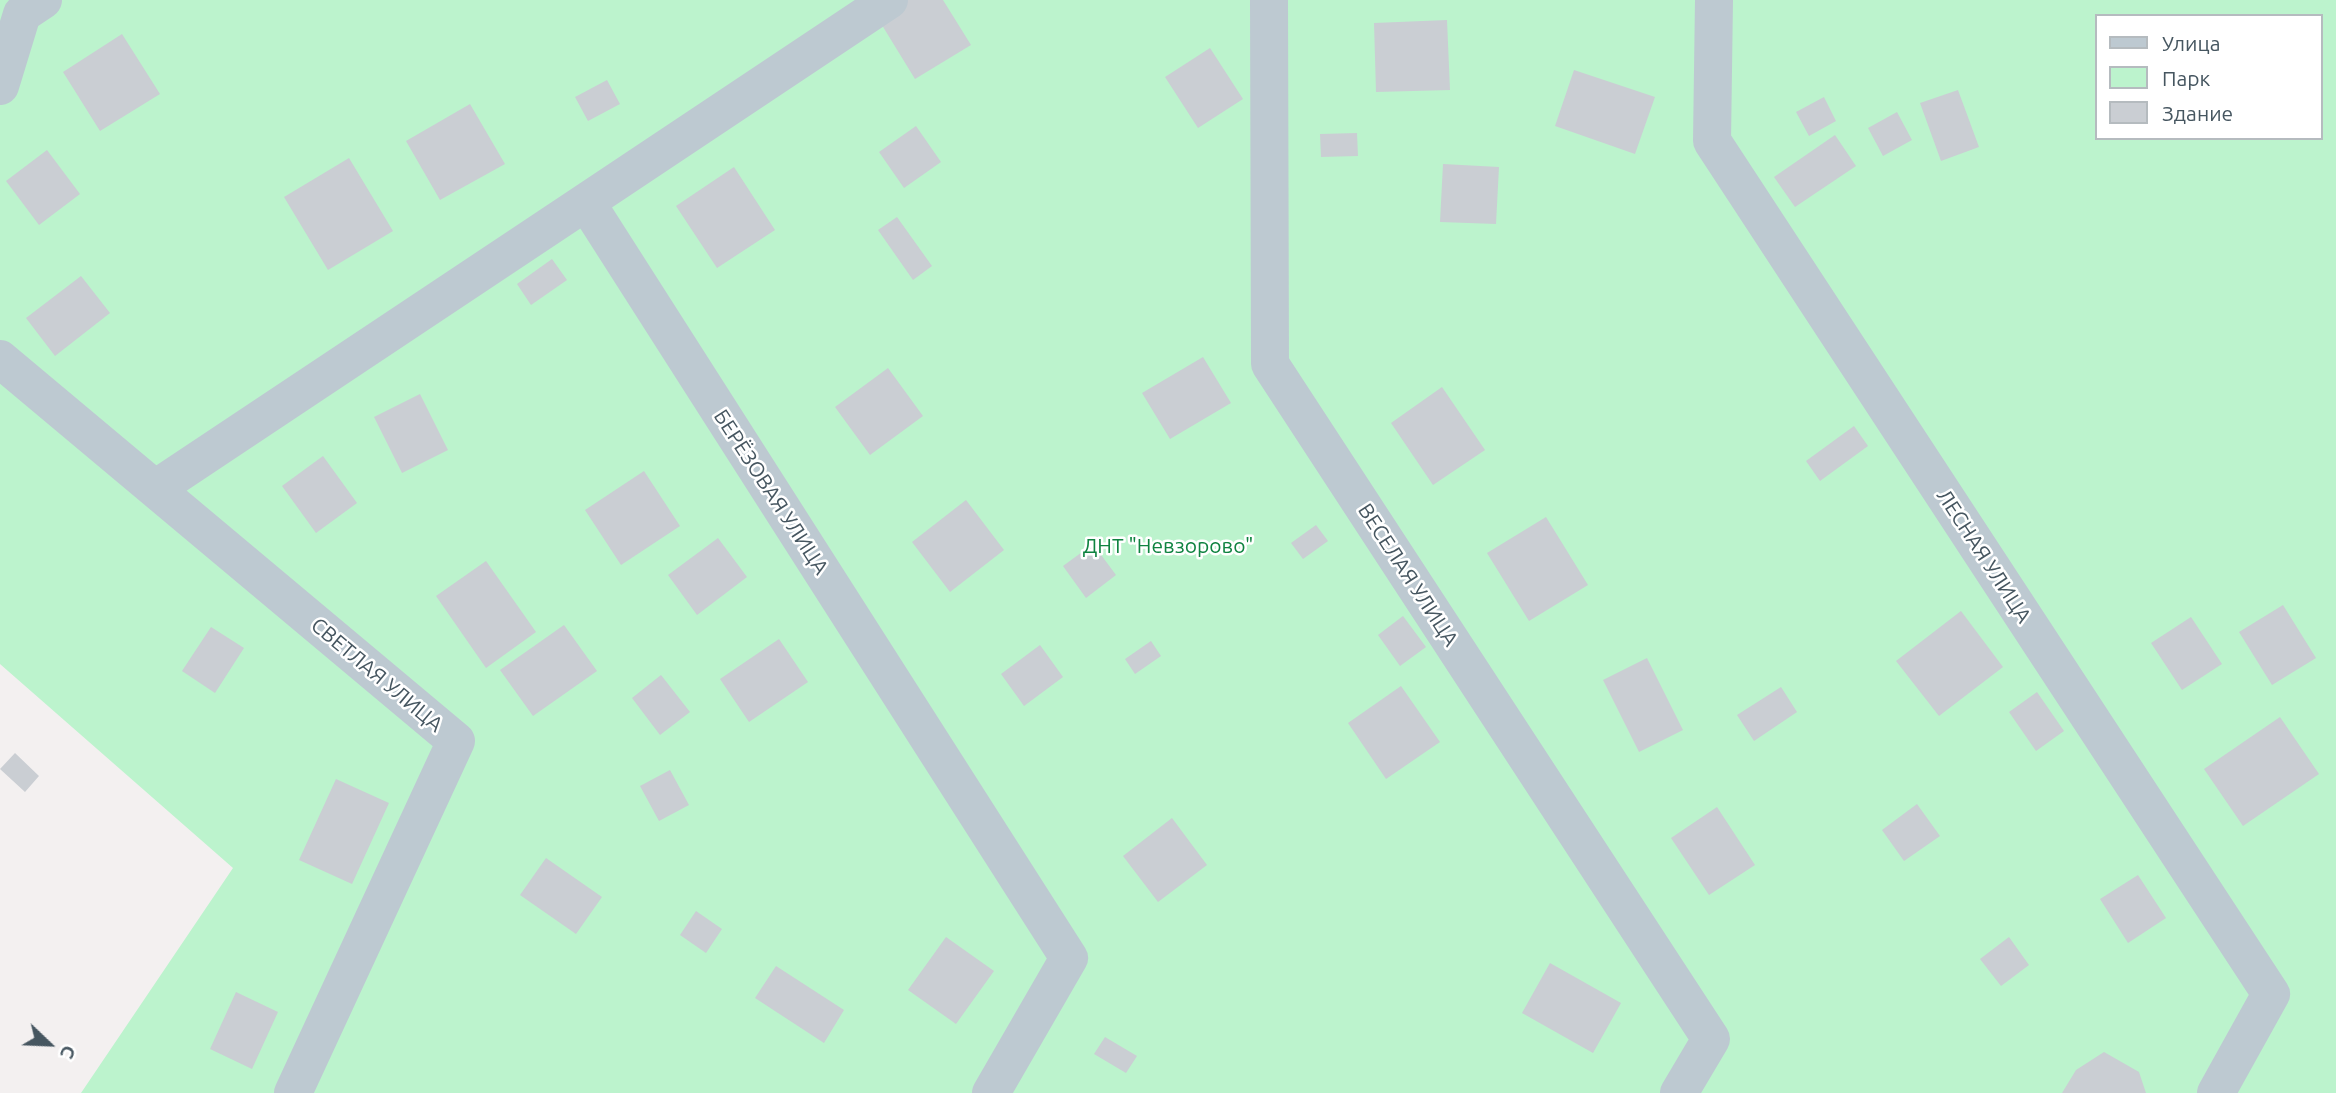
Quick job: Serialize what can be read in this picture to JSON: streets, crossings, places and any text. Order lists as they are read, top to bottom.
{
  "streets": {
    "street": [
      "БЕРЁЗОВАЯ УЛИЦА",
      "ЛЕСНАЯ УЛИЦА",
      "ВЕСЕЛАЯ УЛИЦА",
      "СВЕТЛАЯ УЛИЦА"
    ]
  },
  "parks": ["ДНТ \"Невзорово\""],
  "legend": ["Улица", "Парк", "Здание"],
  "north": "bottom right"
}
